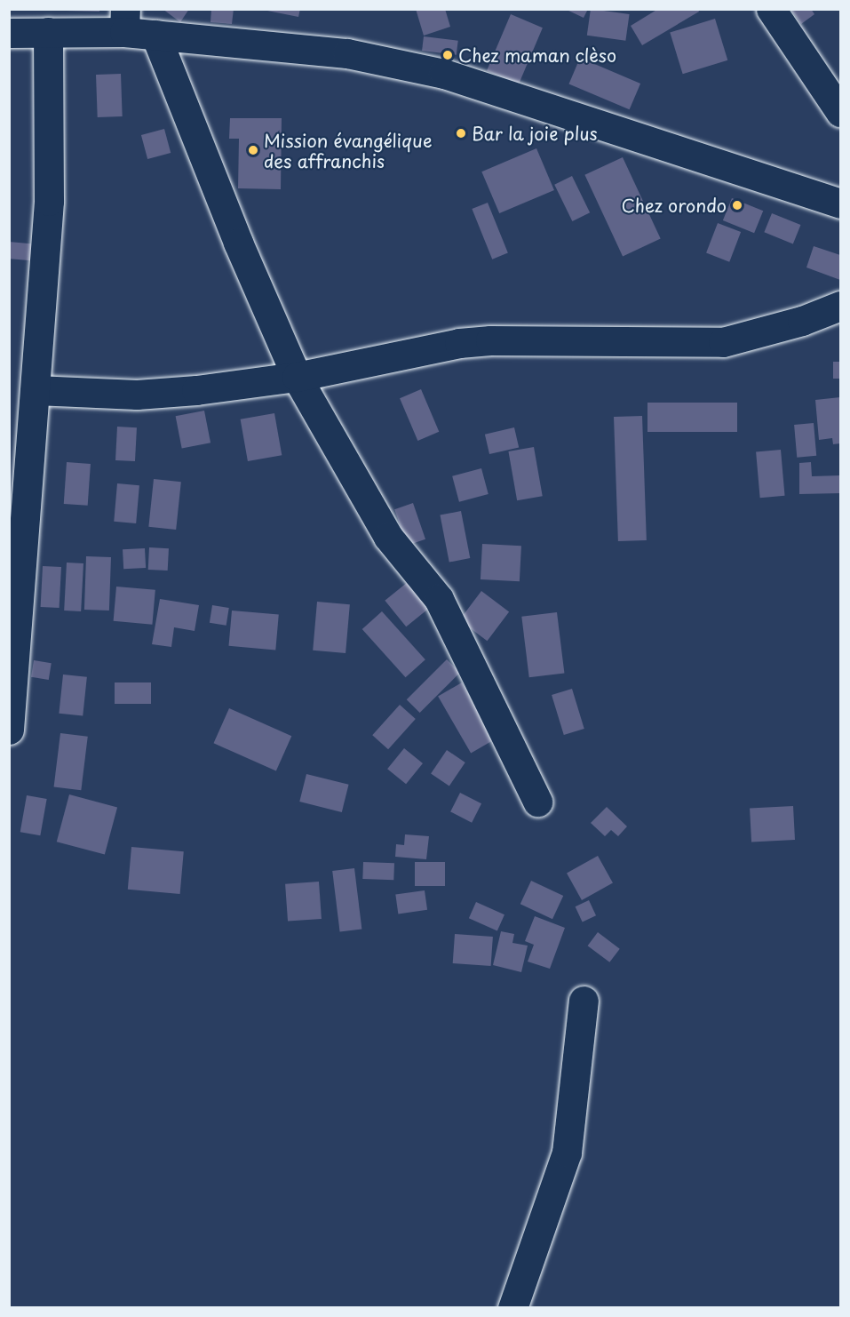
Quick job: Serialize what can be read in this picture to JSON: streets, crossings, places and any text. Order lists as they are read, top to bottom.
{
  "places": [
    "Chez maman clèso",
    "Bar la joie plus",
    "Mission évangélique des affranchis",
    "Chez orondo"
  ]
}
